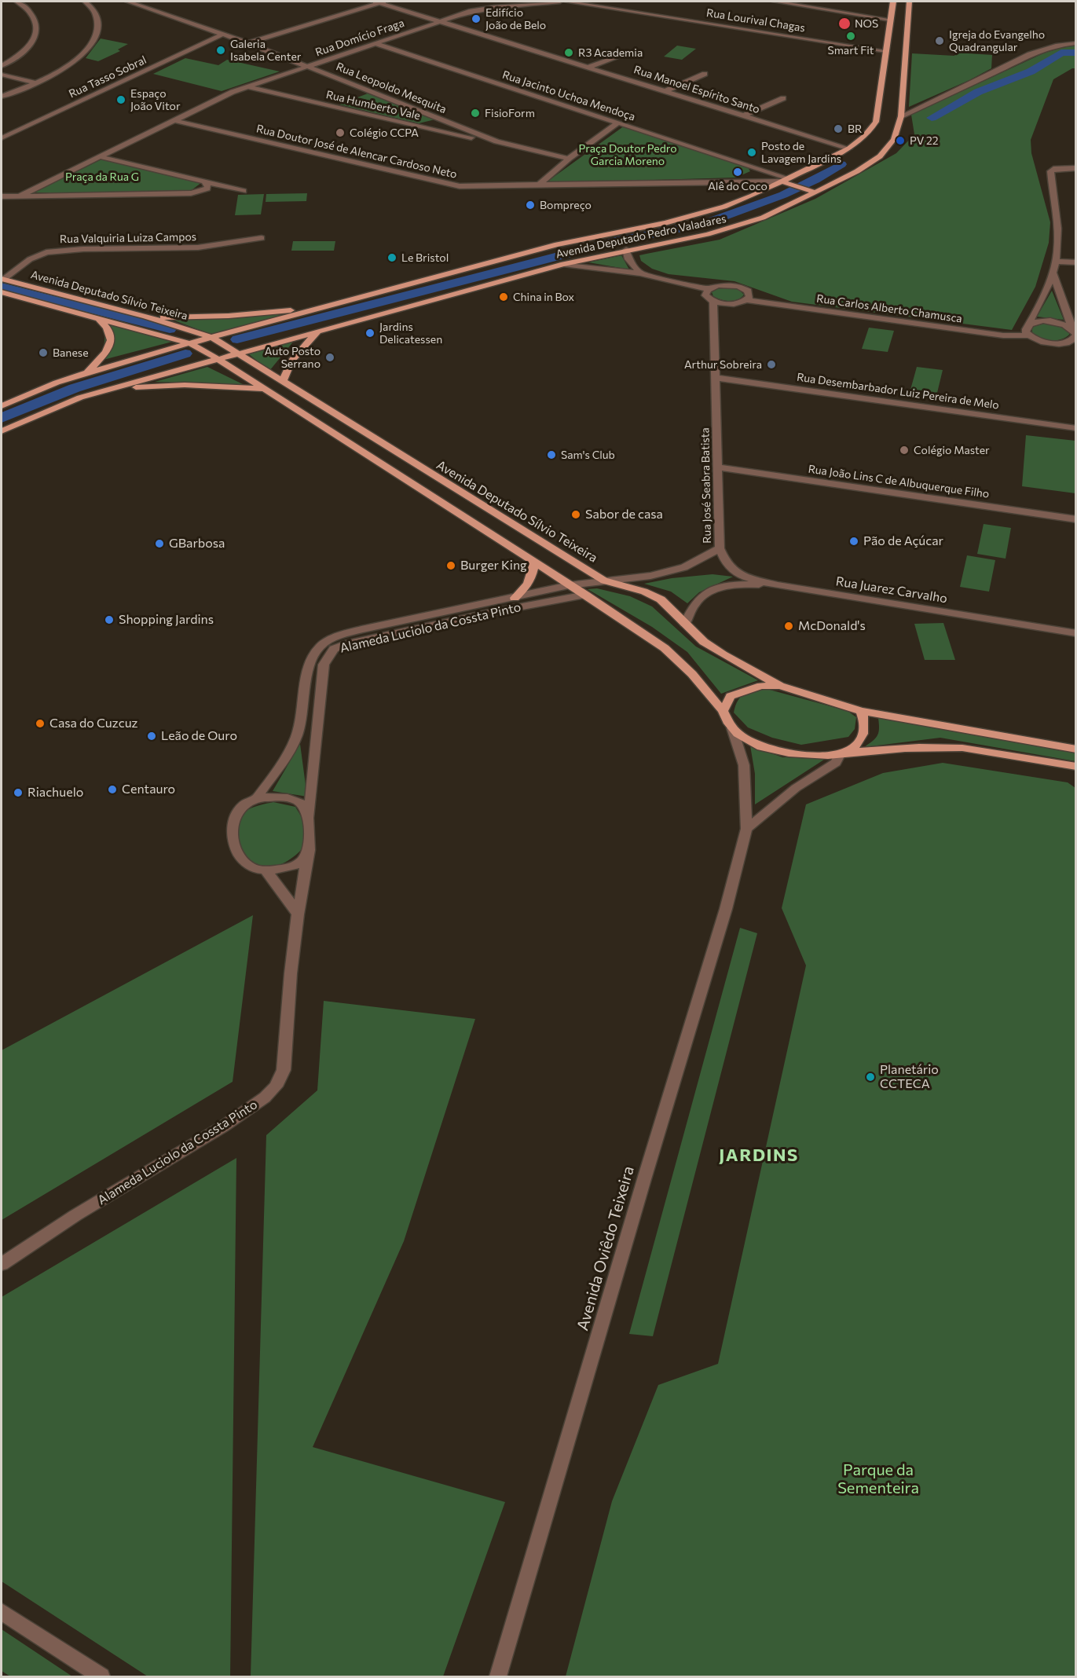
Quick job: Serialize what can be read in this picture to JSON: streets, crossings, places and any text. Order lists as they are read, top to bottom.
{
  "streets": {
    "main road": ["Avenida Deputado Pedro Valadares", "Avenida Deputado Sílvio Teixeira"],
    "street": [
      "Rua Lourival Chagas",
      "Rua Domício Fraga",
      "Rua Tasso Sobral",
      "Rua Leopoldo Mesquita",
      "Rua Manoel Espírito Santo",
      "Rua Jacinto Uchoa Mendoça",
      "Rua Humberto Vale",
      "Rua Doutor José de Alencar Cardoso Neto",
      "Rua Valquiria Luiza Campos",
      "Rua Carlos Alberto Chamusca",
      "Rua Desembarbador Luiz Pereira de Melo",
      "Rua João Lins C de Albuquerque Filho",
      "Rua José Seabra Batista",
      "Rua Juarez Carvalho",
      "Alameda Luciolo da Cossta Pinto",
      "Avenida Oviêdo Teixeira"
    ]
  },
  "crossings": [
    ["Rua Lourival Chagas", "Avenida Deputado Pedro Valadares"],
    ["Rua Domício Fraga", "Rua Leopoldo Mesquita"],
    ["Rua Domício Fraga", "Rua Manoel Espírito Santo"],
    ["Rua Domício Fraga", "Rua Jacinto Uchoa Mendoça"],
    ["Rua Domício Fraga", "Rua Humberto Vale"],
    ["Rua Domício Fraga", "Rua Doutor José de Alencar Cardoso Neto"],
    ["Rua Tasso Sobral", "Rua Leopoldo Mesquita"],
    ["Rua Leopoldo Mesquita", "Rua Humberto Vale"],
    ["Rua Manoel Espírito Santo", "Avenida Deputado Pedro Valadares"],
    ["Rua Jacinto Uchoa Mendoça", "Avenida Deputado Pedro Valadares"],
    ["Avenida Deputado Pedro Valadares", "Avenida Deputado Sílvio Teixeira"],
    ["Rua Valquiria Luiza Campos", "Avenida Deputado Sílvio Teixeira"],
    ["Avenida Deputado Sílvio Teixeira", "Rua José Seabra Batista"],
    ["Rua Carlos Alberto Chamusca", "Rua José Seabra Batista"],
    ["Rua Desembarbador Luiz Pereira de Melo", "Rua José Seabra Batista"],
    ["Rua João Lins C de Albuquerque Filho", "Rua José Seabra Batista"],
    ["Rua José Seabra Batista", "Rua Juarez Carvalho"],
    ["Rua José Seabra Batista", "Alameda Luciolo da Cossta Pinto"]
  ],
  "districts": ["JARDINS"],
  "parks": ["Praça Doutor Pedro Garcia Moreno", "Praça da Rua G", "Parque da Sementeira"],
  "places": [
    "Edifício João de Belo",
    "NOS",
    "Smart Fit",
    "Igreja do Evangelho Quadrangular",
    "Galeria Isabela Center",
    "R3 Academia",
    "Espaço João Vitor",
    "FisioForm",
    "BR",
    "Colégio CCPA",
    "PV 22",
    "Posto de Lavagem Jardins",
    "Alê do Coco",
    "Bompreço",
    "Le Bristol",
    "China in Box",
    "Jardins Delicatessen",
    "Banese",
    "Auto Posto Serrano",
    "Arthur Sobreira",
    "Colégio Master",
    "Sam's Club",
    "Sabor de casa",
    "Pão de Açúcar",
    "GBarbosa",
    "Burger King",
    "Shopping Jardins",
    "McDonald's",
    "Casa do Cuzcuz",
    "Leão de Ouro",
    "Centauro",
    "Riachuelo",
    "Planetário CCTECA"
  ]
}
